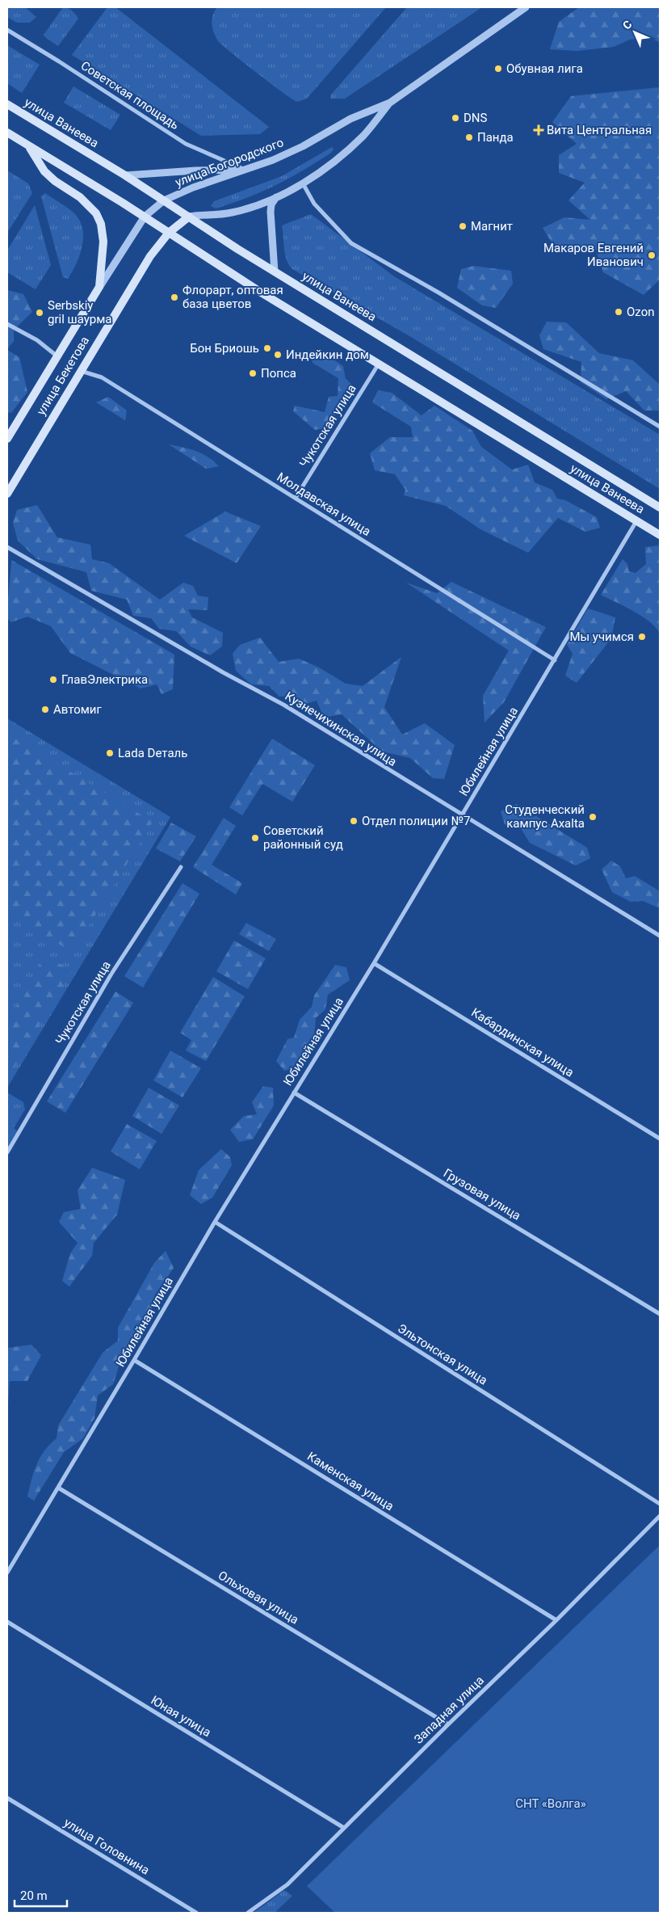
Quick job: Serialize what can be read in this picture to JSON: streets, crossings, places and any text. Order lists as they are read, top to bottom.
{
  "streets": {
    "main road": ["улица Ванеева", "улица Бекетова"],
    "street": [
      "Советская площадь",
      "улица Богородского",
      "Чукотская улица",
      "Молдавская улица",
      "Кузнечихинская улица",
      "Юбилейная улица",
      "Кабардинская улица",
      "Грузовая улица",
      "Эльтонская улица",
      "Каменская улица",
      "Ольховая улица",
      "Западная улица",
      "Юная улица",
      "улица Головнина"
    ]
  },
  "crossings": [
    ["Советская площадь", "улица Богородского"],
    ["улица Ванеева", "улица Богородского"],
    ["улица Ванеева", "улица Бекетова"],
    ["улица Ванеева", "Чукотская улица"],
    ["улица Ванеева", "Юбилейная улица"],
    ["улица Богородского", "улица Бекетова"],
    ["улица Бекетова", "Молдавская улица"],
    ["Чукотская улица", "Молдавская улица"],
    ["Молдавская улица", "Юбилейная улица"],
    ["Кузнечихинская улица", "Юбилейная улица"],
    ["Юбилейная улица", "Кабардинская улица"],
    ["Юбилейная улица", "Грузовая улица"],
    ["Юбилейная улица", "Эльтонская улица"],
    ["Юбилейная улица", "Каменская улица"],
    ["Юбилейная улица", "Ольховая улица"],
    ["Каменская улица", "Западная улица"],
    ["Ольховая улица", "Западная улица"],
    ["Западная улица", "Юная улица"]
  ],
  "parks": ["СНТ «Волга»"],
  "places": {
    "other": [
      "Обувная лига",
      "DNS",
      "Панда",
      "Магнит",
      "Макаров Евгений Иванович",
      "Флорарт, оптовая база цветов",
      "Ozon",
      "Serbskiy gril шаурма",
      "Бон Бриошь",
      "Индейкин дом",
      "Попса",
      "Мы учимся",
      "ГлавЭлектрика",
      "Автомиг",
      "Lada Dеталь",
      "Студенческий кампус Axalta",
      "Отдел полиции №7",
      "Советский районный суд"
    ],
    "health": ["Вита Центральная"]
  },
  "scale_bar": "20 m",
  "north": "top left"
}
